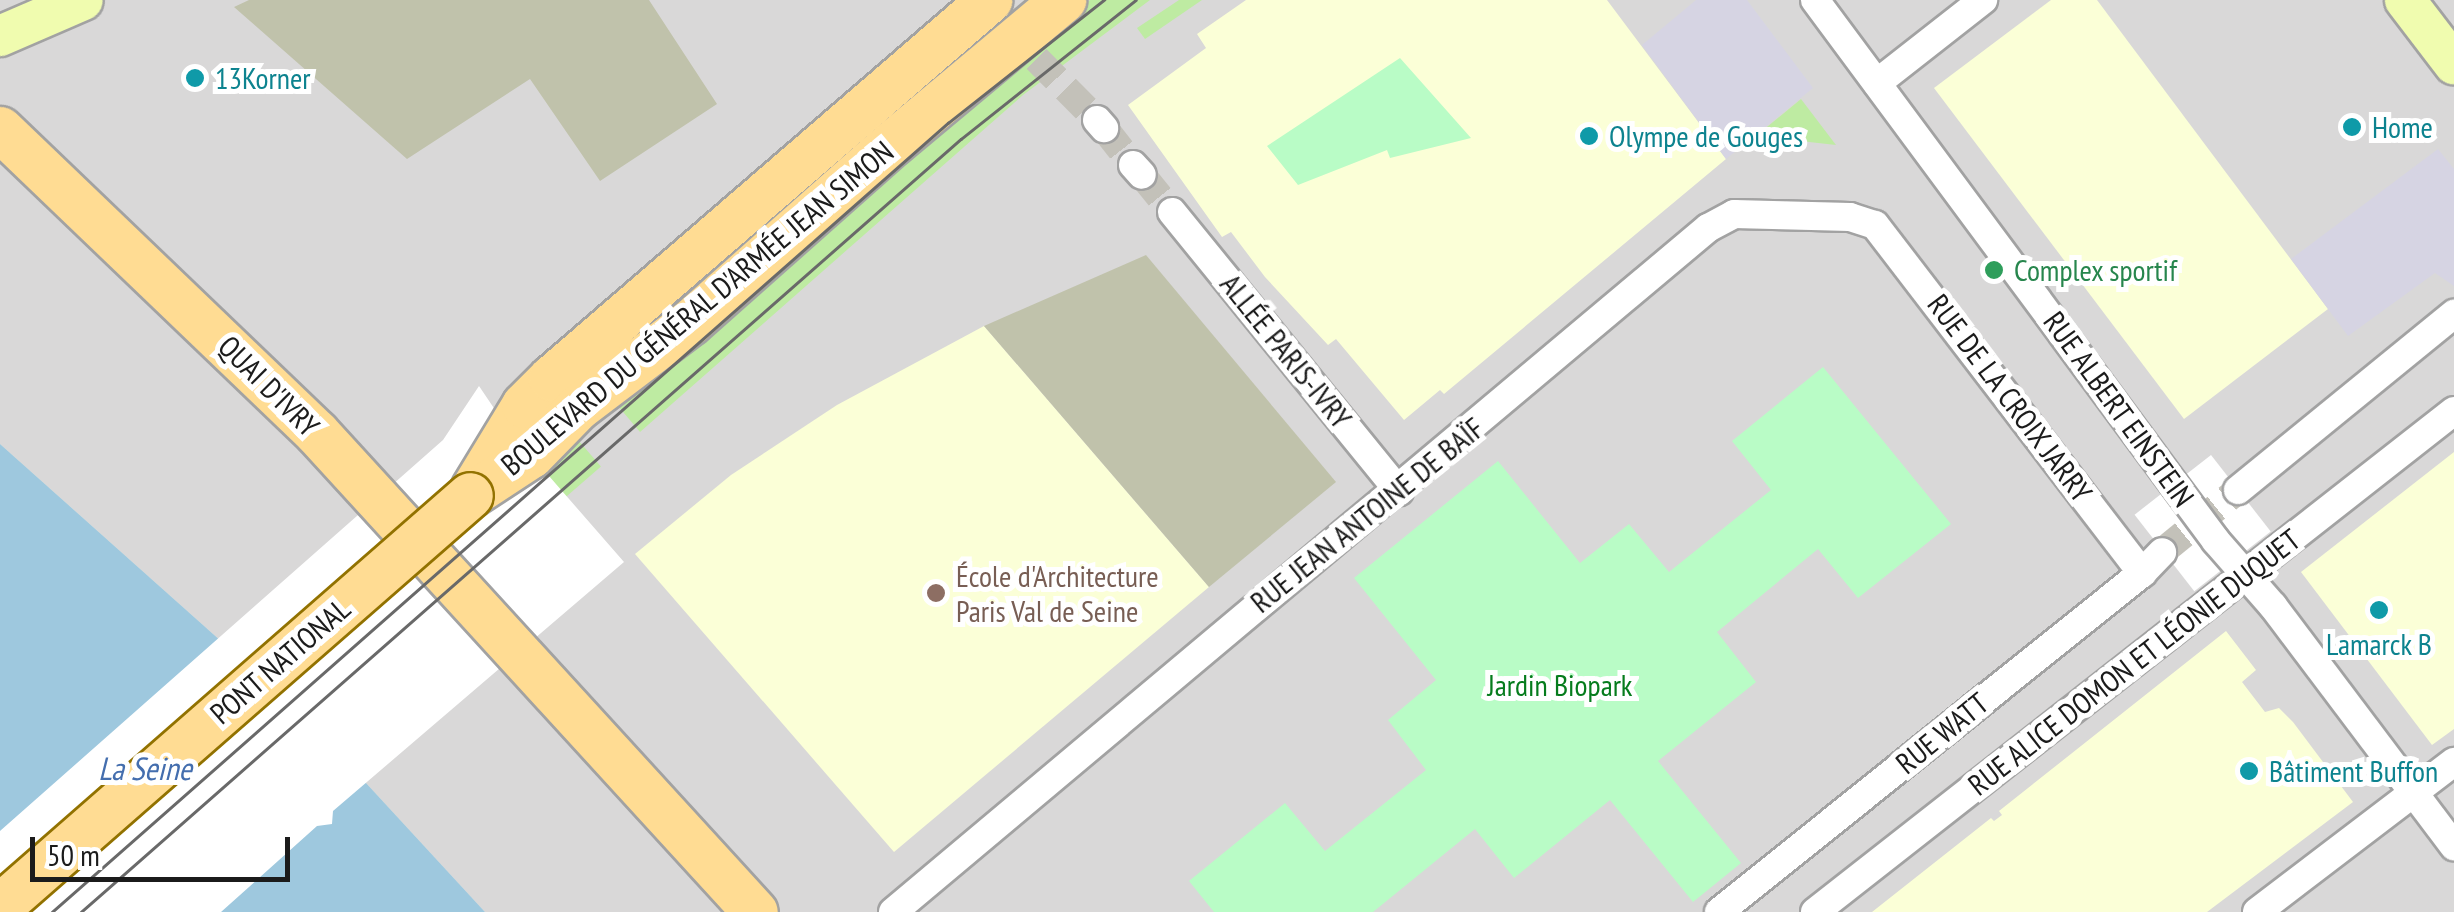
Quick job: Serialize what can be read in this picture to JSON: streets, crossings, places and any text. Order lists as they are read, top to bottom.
{
  "streets": {
    "main road": ["BOULEVARD DU GÉNÉRAL D'ARMÉE JEAN SIMON", "QUAI D'IVRY", "PONT NATIONAL"],
    "street": [
      "ALLÉE PARIS-IVRY",
      "RUE DE LA CROIX JARRY",
      "RUE ALBERT EINSTEIN",
      "RUE JEAN ANTOINE DE BAÏF",
      "RUE ALICE DOMON ET LÉONIE DUQUET",
      "RUE WATT"
    ]
  },
  "crossings": [
    ["BOULEVARD DU GÉNÉRAL D'ARMÉE JEAN SIMON", "PONT NATIONAL"],
    ["ALLÉE PARIS-IVRY", "RUE JEAN ANTOINE DE BAÏF"],
    ["RUE DE LA CROIX JARRY", "RUE JEAN ANTOINE DE BAÏF"],
    ["RUE DE LA CROIX JARRY", "RUE WATT"],
    ["RUE ALBERT EINSTEIN", "RUE ALICE DOMON ET LÉONIE DUQUET"]
  ],
  "water": ["La Seine"],
  "parks": ["Jardin Biopark"],
  "places": [
    "13Korner",
    "Home",
    "Olympe de Gouges",
    "Complex sportif",
    "École d'Architecture Paris Val de Seine",
    "Lamarck B",
    "Bâtiment Buffon"
  ],
  "scale_bar": "50 m"
}
